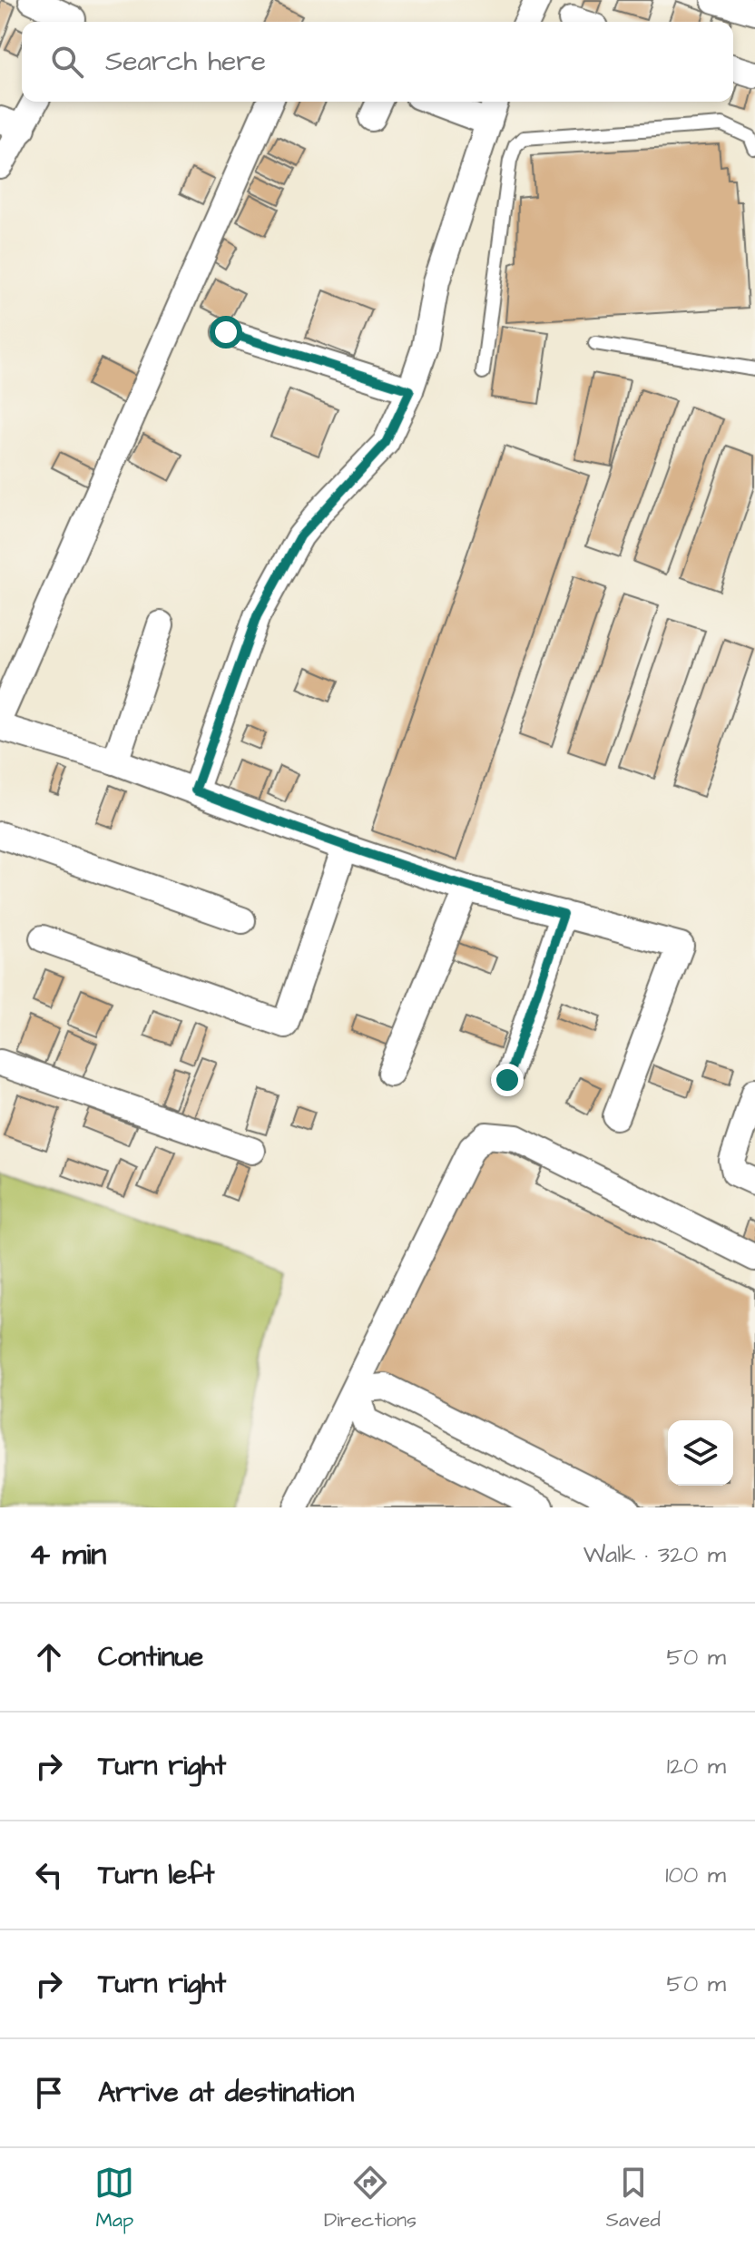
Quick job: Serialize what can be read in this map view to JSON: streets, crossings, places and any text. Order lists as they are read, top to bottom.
{
  "page": {
    "search": "Search here",
    "heading": ["4 min", "Walk · 320 m"],
    "list": [
      ["Continue", "50 m"],
      ["Turn right", "120 m"],
      ["Turn left", "100 m"],
      ["Turn right", "50 m"],
      "Arrive at destination"
    ],
    "nav": ["Map", "Directions", "Saved"]
  }
}
